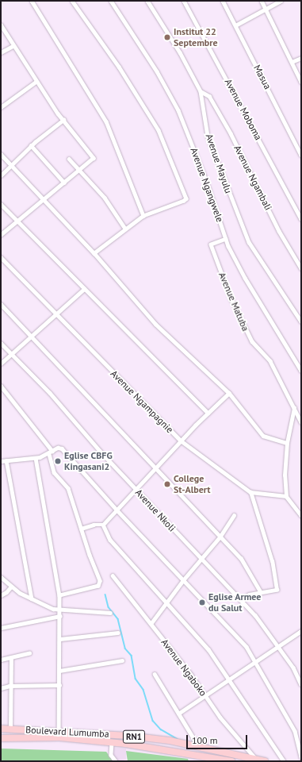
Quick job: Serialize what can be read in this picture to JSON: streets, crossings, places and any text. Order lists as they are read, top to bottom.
{
  "streets": {
    "highway": ["Boulevard Lumumba", "RN1"],
    "street": [
      "Masua",
      "Avenue Moboma",
      "Avenue Mayulu",
      "Avenue Ngambali",
      "Avenue Ngangwele",
      "Avenue Matuba",
      "Avenue Ngampagnie",
      "Avenue Nkoli",
      "Avenue Ngaboko"
    ]
  },
  "crossings": [
    ["Avenue Mayulu", "Avenue Ngambali"],
    ["Avenue Ngangwele", "Avenue Matuba"],
    ["Avenue Ngaboko", "Boulevard Lumumba"]
  ],
  "places": [
    "Institut 22 Septembre",
    "Eglise CBFG Kingasani2",
    "College St-Albert",
    "Eglise Armee du Salut"
  ],
  "scale_bar": "100 m"
}
